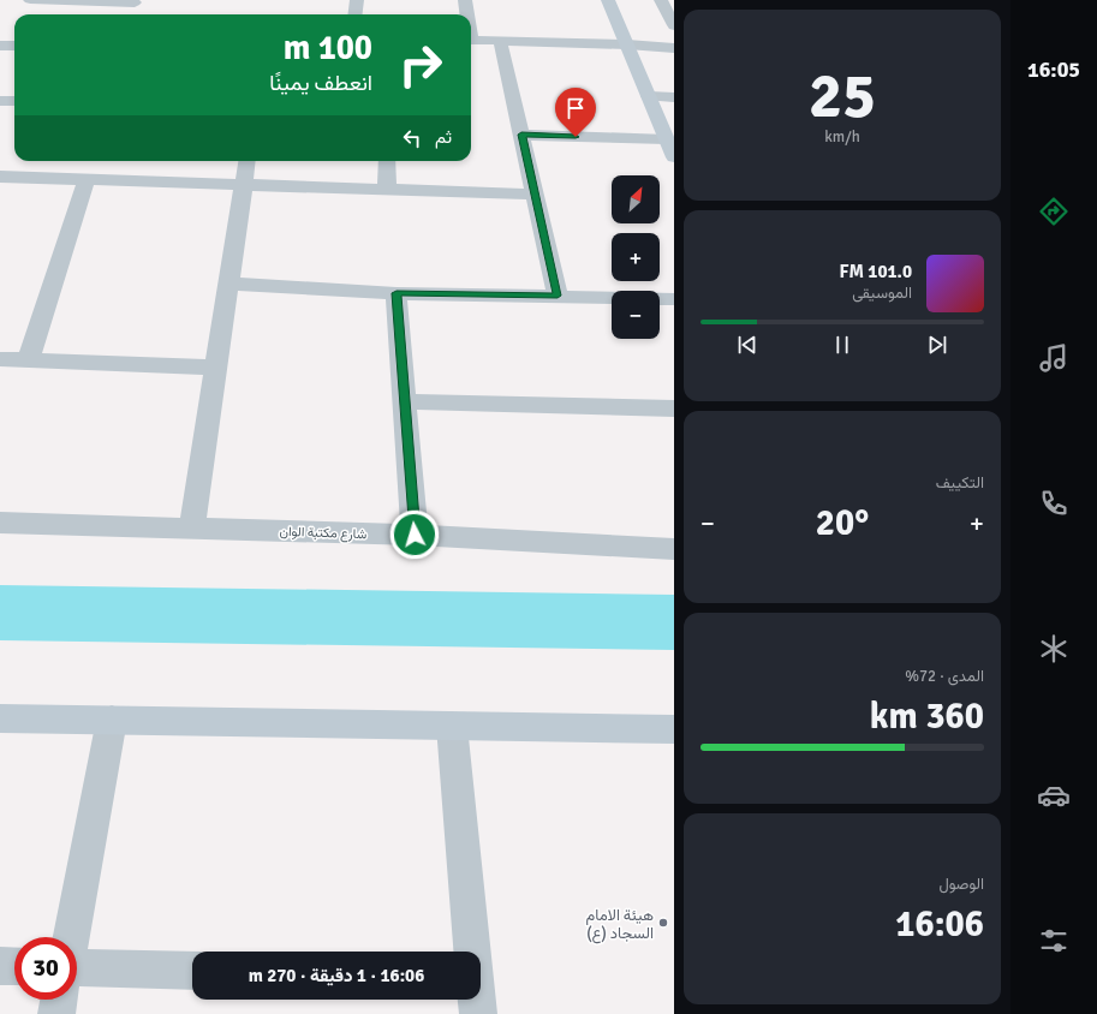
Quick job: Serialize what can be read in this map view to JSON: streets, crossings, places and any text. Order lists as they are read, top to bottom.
{
  "streets": {
    "street": ["شارع مكتبة الوان"]
  },
  "places": ["هيئة الامام السجاد (ع)"],
  "north": "top right",
  "page": {
    "tabs": "16:05",
    "tile": [
      ["25", "km/h"],
      "التكييف",
      ["المدى · 72%", "360 km"],
      ["الوصول", "16:06"]
    ],
    "turn": ["100 m", "انعطف يمينًا"],
    "then": "ثم",
    "map_buttons": ["+", "−"],
    "song": ["101.0 FM", "الموسيقى"],
    "heat": ["−", "20°", "+"],
    "limit": "30",
    "trip": "16:06 · 1 دقيقة · 270 m"
  }
}
